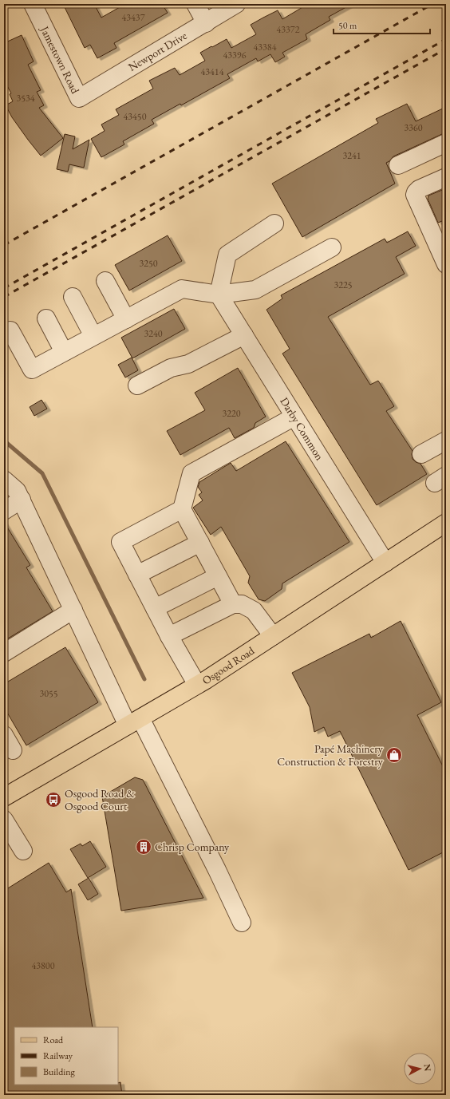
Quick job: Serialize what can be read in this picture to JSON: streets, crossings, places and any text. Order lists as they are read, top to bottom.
{
  "streets": {
    "main road": ["Osgood Road"],
    "street": ["Newport Drive", "Jamestown Road", "Darby Common"]
  },
  "crossings": [
    ["Newport Drive", "Jamestown Road"],
    ["Darby Common", "Osgood Road"]
  ],
  "places": {
    "shop": ["Papé Machinery Construction & Forestry"],
    "bus stop": ["Osgood Road & Osgood Court"],
    "building": ["Chrisp Company"]
  },
  "house_numbers": [
    "43437",
    "43372",
    "43384",
    "43396",
    "43414",
    "3534",
    "43450",
    "3360",
    "3241",
    "3250",
    "3225",
    "3240",
    "3220",
    "3055",
    "43800"
  ],
  "legend": ["Road", "Railway", "Building"],
  "scale_bar": "50 m",
  "north": "right"
}
